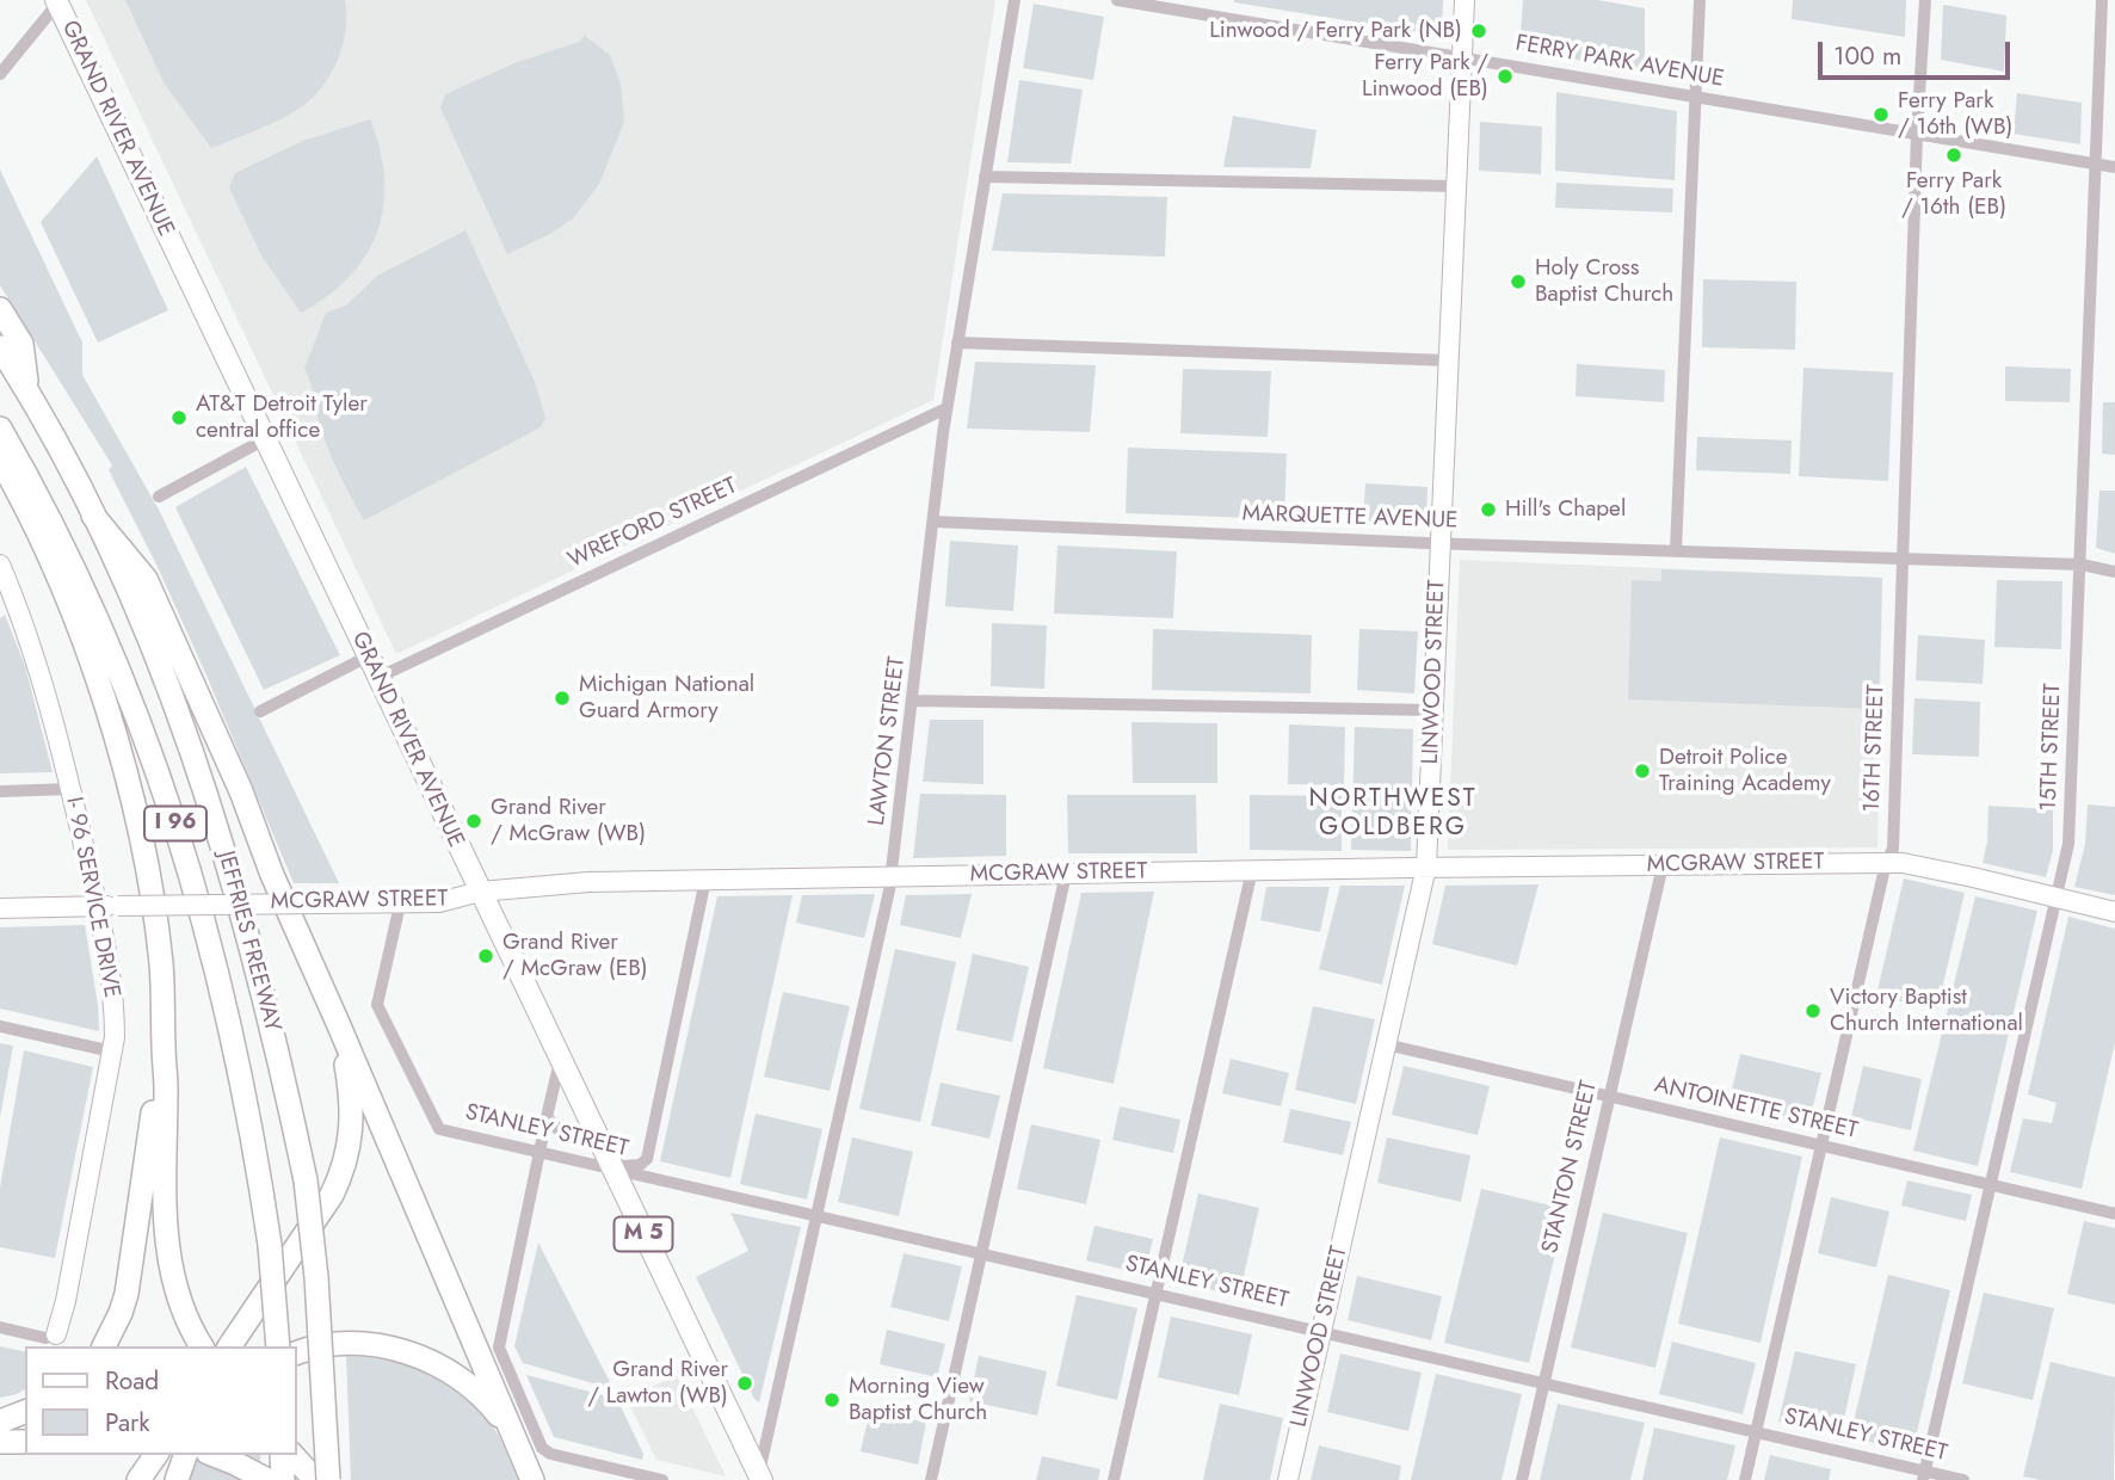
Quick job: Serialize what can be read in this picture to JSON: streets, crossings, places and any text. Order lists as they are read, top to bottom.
{
  "streets": {
    "highway": ["I 96", "JEFFRIES FREEWAY"],
    "main road": ["GRAND RIVER AVENUE", "M 5"],
    "street": [
      "FERRY PARK AVENUE",
      "MARQUETTE AVENUE",
      "WREFORD STREET",
      "LINWOOD STREET",
      "LAWTON STREET",
      "15TH STREET",
      "16TH STREET",
      "MCGRAW STREET",
      "I- 96 SERVICE DRIVE",
      "ANTOINETTE STREET",
      "STANLEY STREET",
      "STANTON STREET"
    ]
  },
  "crossings": [
    ["FERRY PARK AVENUE", "LINWOOD STREET"],
    ["FERRY PARK AVENUE", "15TH STREET"],
    ["FERRY PARK AVENUE", "16TH STREET"],
    ["GRAND RIVER AVENUE", "WREFORD STREET"],
    ["GRAND RIVER AVENUE", "LAWTON STREET"],
    ["GRAND RIVER AVENUE", "MCGRAW STREET"],
    ["GRAND RIVER AVENUE", "STANLEY STREET"],
    ["MARQUETTE AVENUE", "LINWOOD STREET"],
    ["MARQUETTE AVENUE", "LAWTON STREET"],
    ["MARQUETTE AVENUE", "15TH STREET"],
    ["MARQUETTE AVENUE", "16TH STREET"],
    ["WREFORD STREET", "LAWTON STREET"],
    ["LINWOOD STREET", "MCGRAW STREET"],
    ["LINWOOD STREET", "ANTOINETTE STREET"],
    ["LINWOOD STREET", "STANLEY STREET"],
    ["LAWTON STREET", "MCGRAW STREET"],
    ["LAWTON STREET", "STANLEY STREET"],
    ["15TH STREET", "MCGRAW STREET"],
    ["15TH STREET", "ANTOINETTE STREET"],
    ["15TH STREET", "STANLEY STREET"],
    ["16TH STREET", "MCGRAW STREET"],
    ["16TH STREET", "ANTOINETTE STREET"],
    ["16TH STREET", "STANLEY STREET"],
    ["MCGRAW STREET", "I- 96 SERVICE DRIVE"],
    ["MCGRAW STREET", "STANLEY STREET"],
    ["MCGRAW STREET", "STANTON STREET"],
    ["ANTOINETTE STREET", "STANTON STREET"],
    ["STANLEY STREET", "STANTON STREET"]
  ],
  "districts": ["NORTHWEST GOLDBERG"],
  "places": [
    "Linwood / Ferry Park (NB)",
    "Ferry Park / Linwood (EB)",
    "Ferry Park / 16th (WB)",
    "Ferry Park / 16th (EB)",
    "Holy Cross Baptist Church",
    "AT&T Detroit Tyler central office",
    "Hill's Chapel",
    "Michigan National Guard Armory",
    "Detroit Police Training Academy",
    "Grand River / McGraw (WB)",
    "Grand River / McGraw (EB)",
    "Victory Baptist Church International",
    "Grand River / Lawton (WB)",
    "Morning View Baptist Church"
  ],
  "legend": ["Road", "Park"],
  "scale_bar": "100 m"
}
